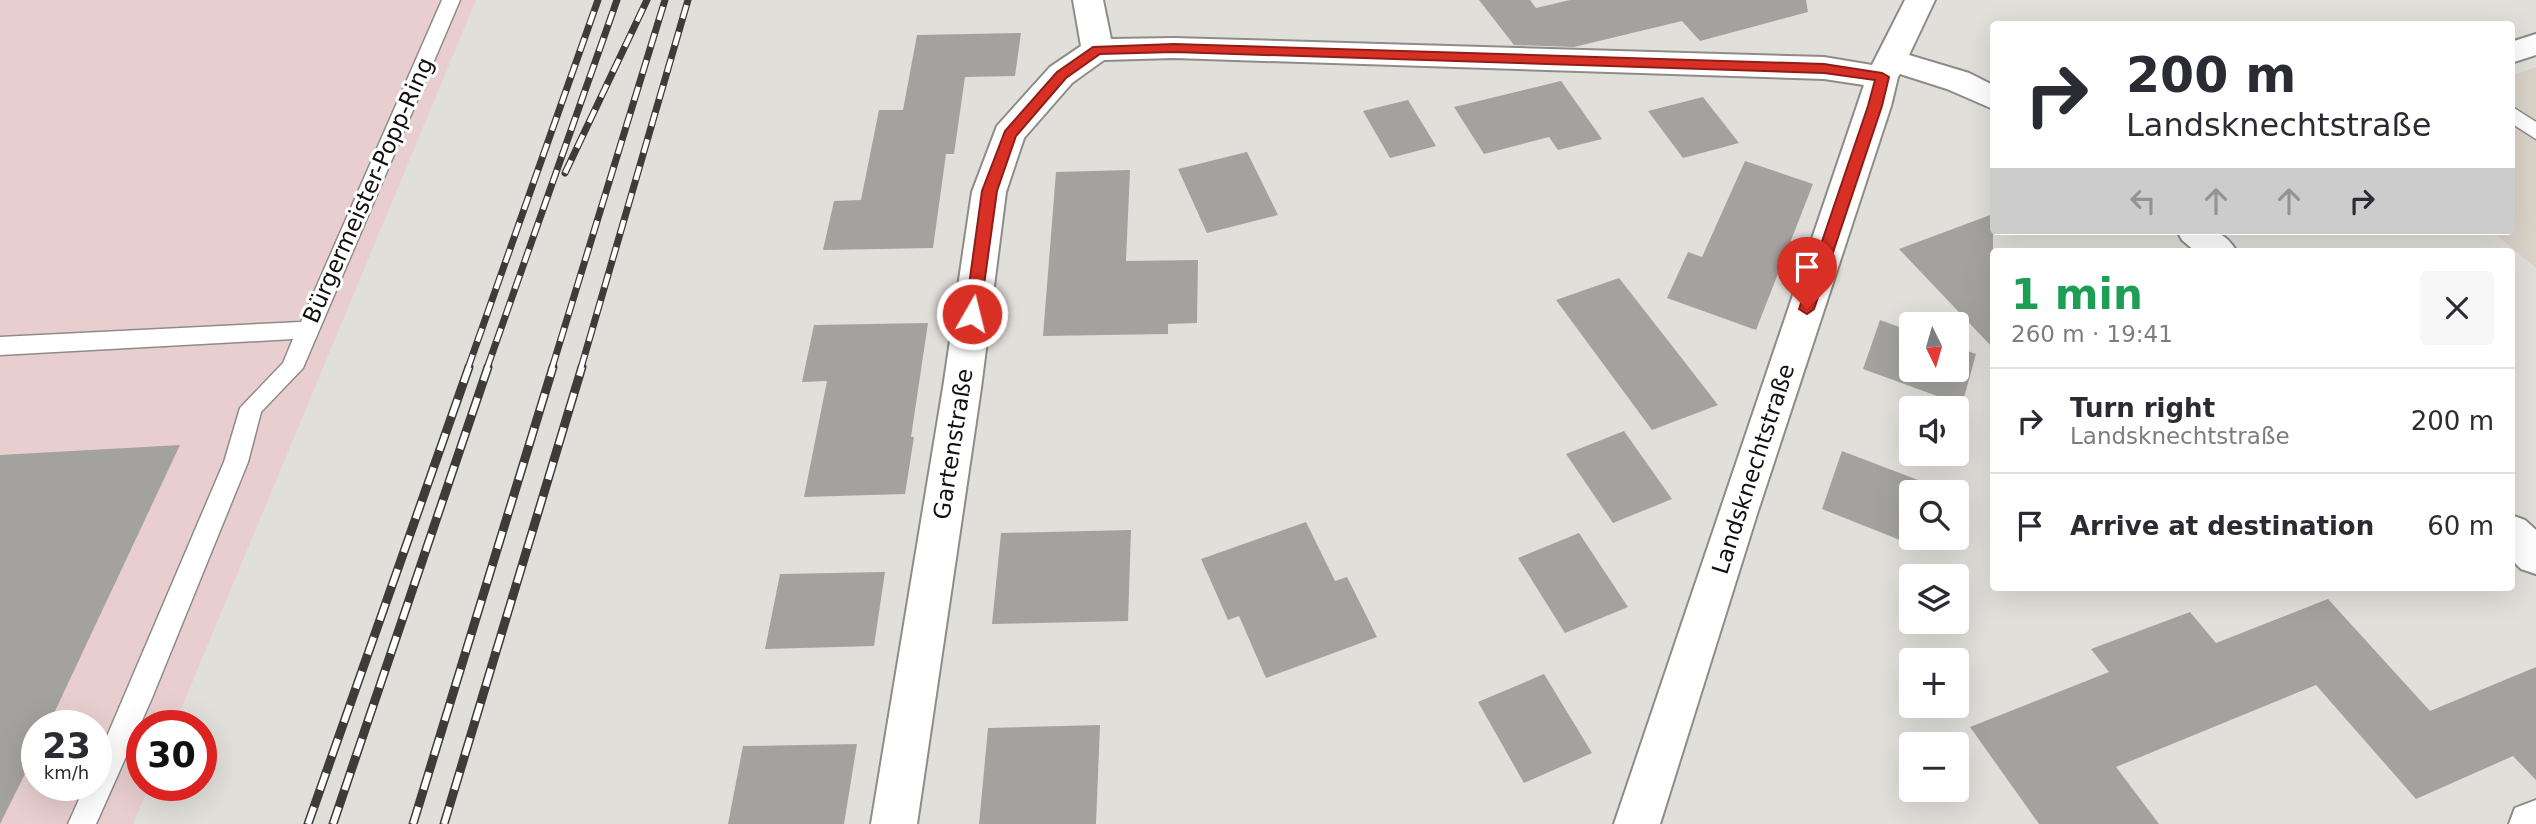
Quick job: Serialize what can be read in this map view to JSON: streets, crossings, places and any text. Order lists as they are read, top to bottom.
{
  "streets": {
    "street": ["Gartenstraße", "Landsknechtstraße"],
    "lane": ["Bürgermeister-Popp-Ring"]
  },
  "north": "bottom",
  "page": {
    "turn": ["200 m", "Landsknechtstraße"],
    "heading": ["1 min", "260 m · 19:41"],
    "map_buttons": ["+", "−"],
    "list": [
      {
        "name": "Turn right",
        "note": "Landsknechtstraße",
        "value": "200 m"
      },
      {
        "name": "Arrive at destination",
        "value": "60 m"
      }
    ],
    "speed": "23 km/h",
    "limit": "30"
  }
}
